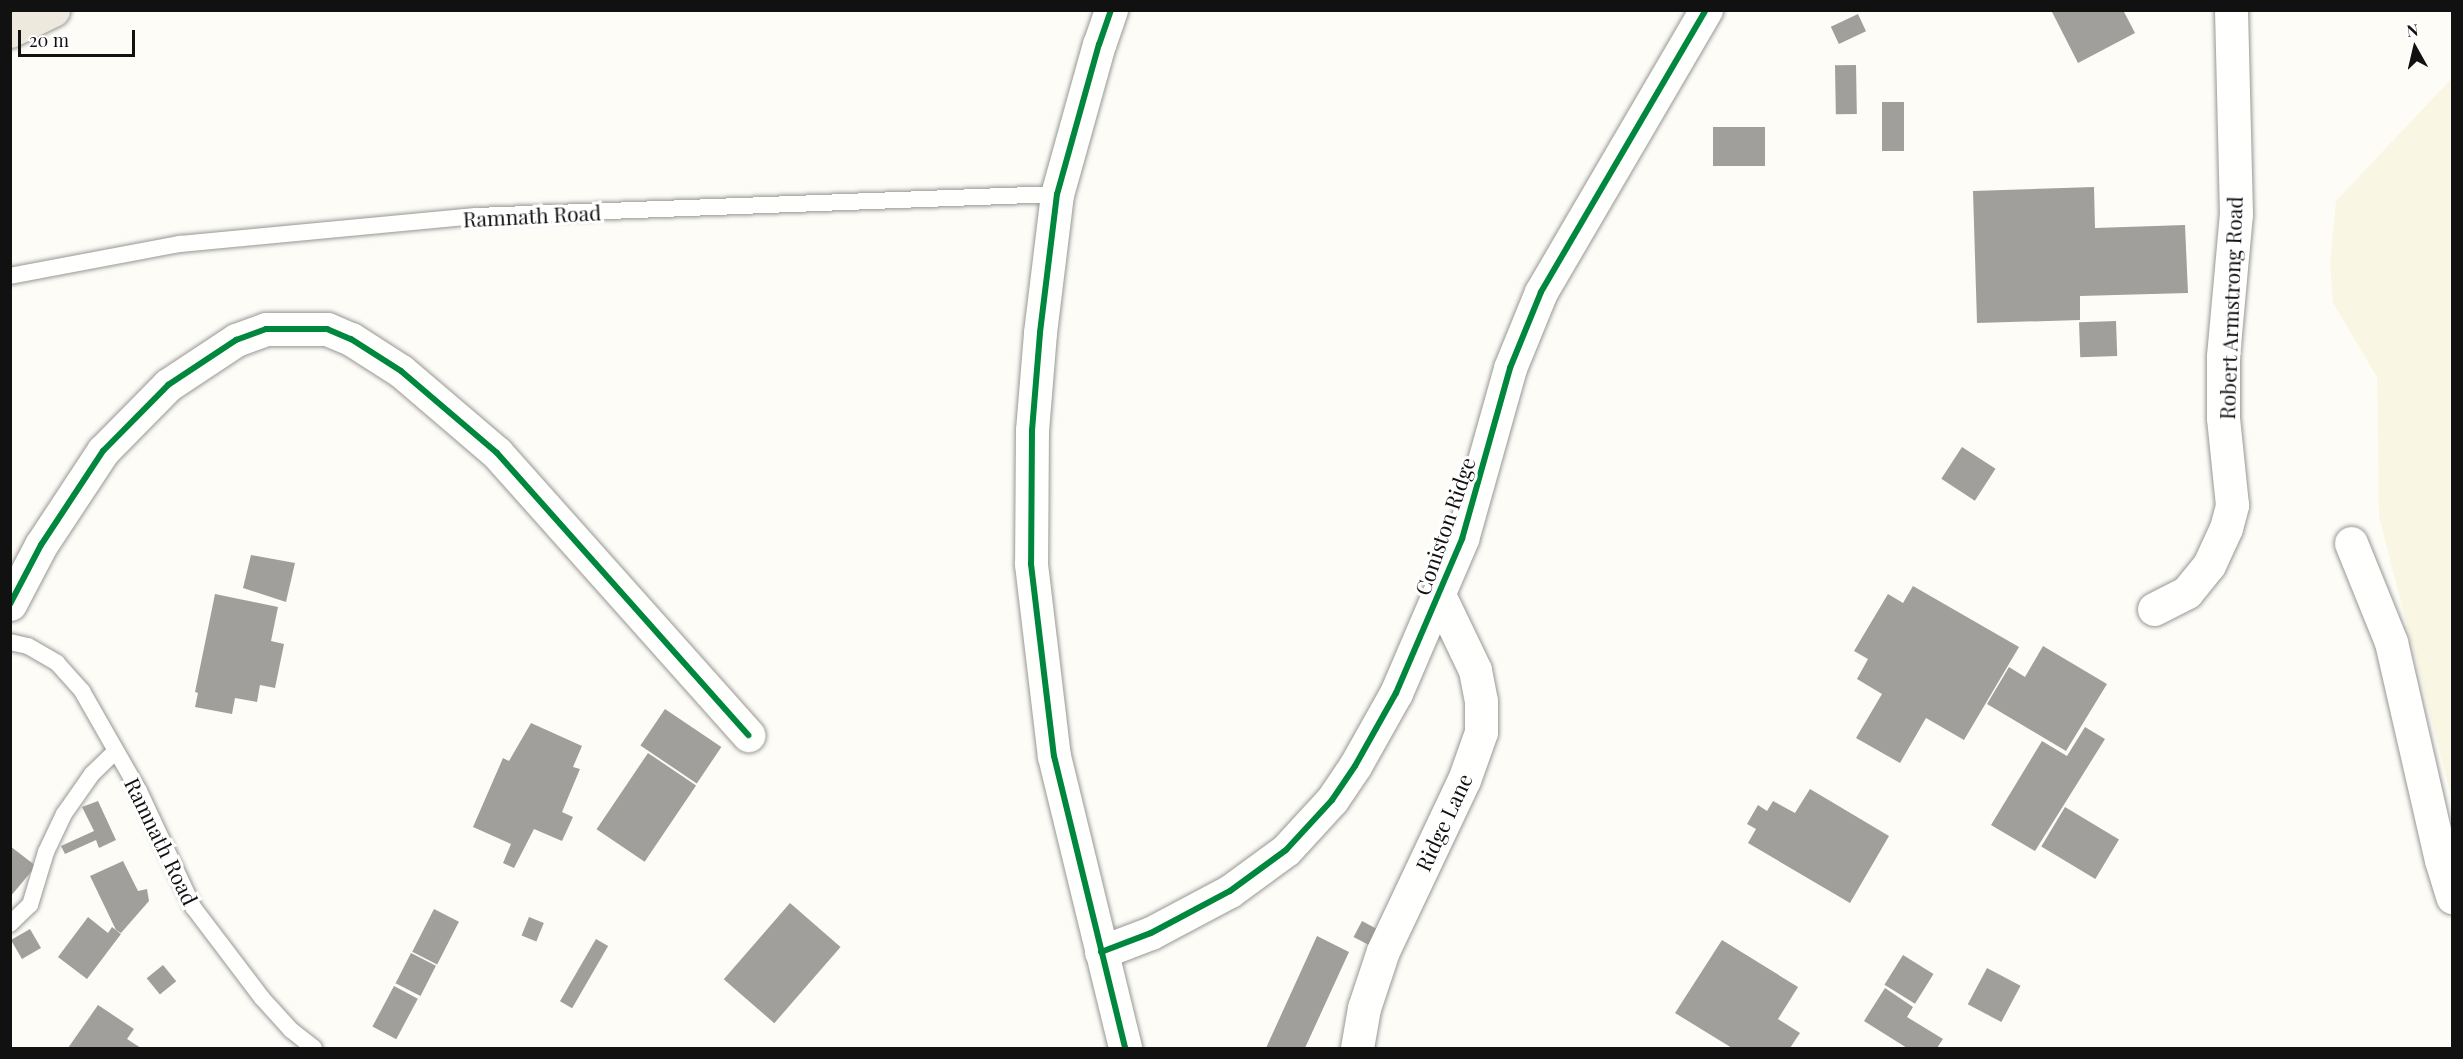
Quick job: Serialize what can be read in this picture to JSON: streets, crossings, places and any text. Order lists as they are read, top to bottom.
{
  "streets": {
    "street": ["Robert Armstrong Road", "Coniston Ridge", "Ridge Lane"],
    "lane": ["Ramnath Road"]
  },
  "crossings": [
    ["Coniston Ridge", "Ridge Lane"]
  ],
  "scale_bar": "20 m",
  "north": "top"
}
